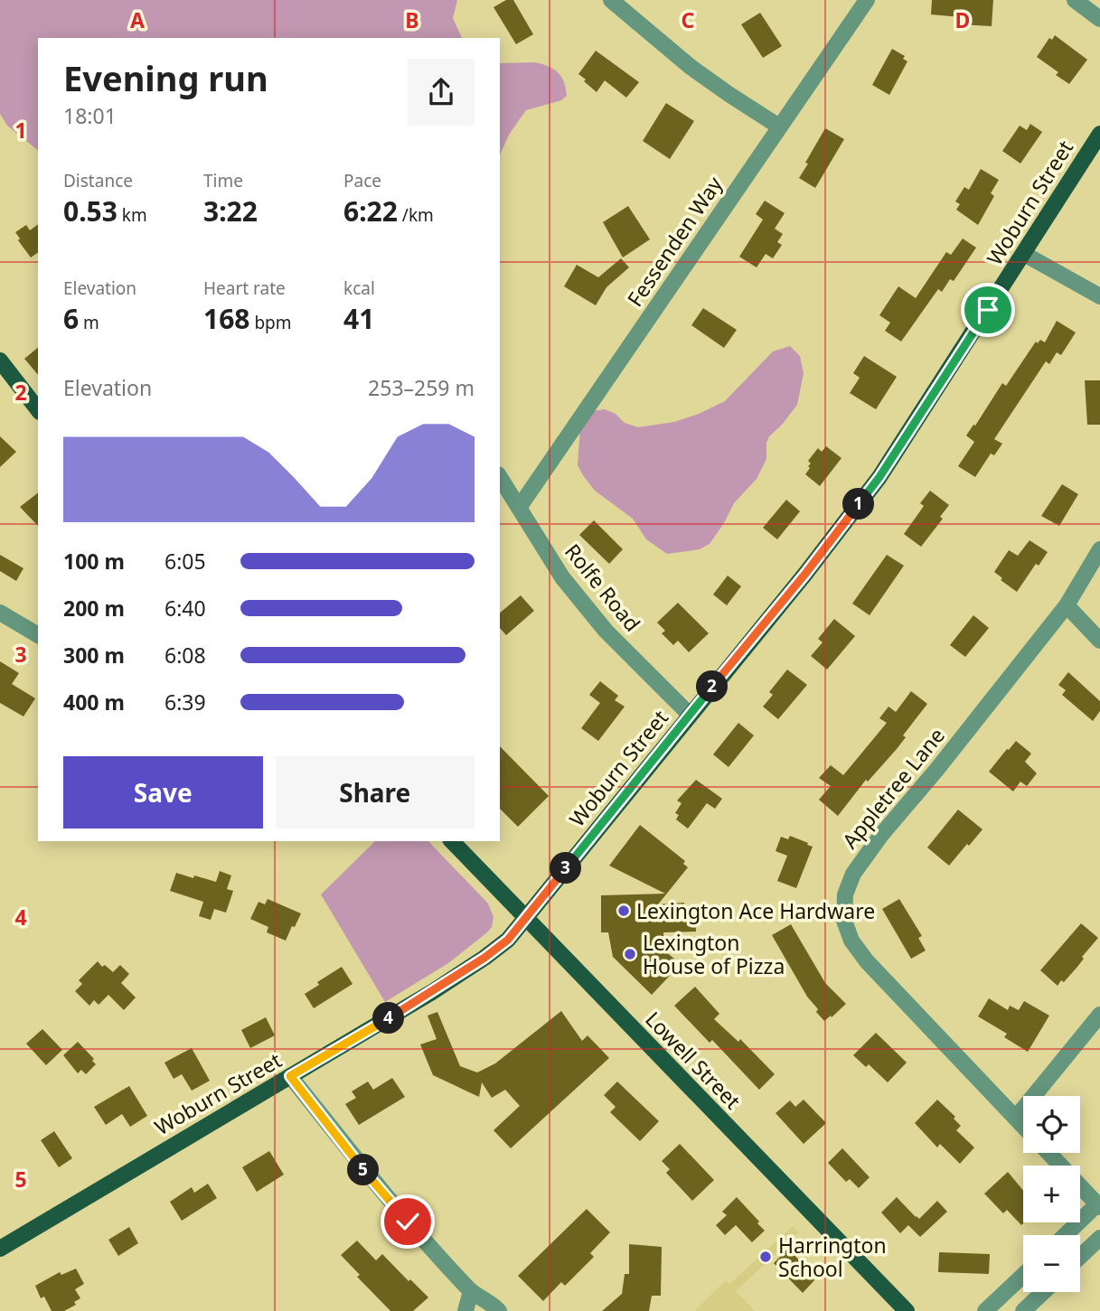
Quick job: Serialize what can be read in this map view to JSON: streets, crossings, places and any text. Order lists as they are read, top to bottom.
{
  "streets": {
    "main road": ["Woburn Street", "Lowell Street"],
    "street": ["Fessenden Way", "Rolfe Road", "Appletree Lane"]
  },
  "crossings": [
    ["Woburn Street", "Rolfe Road"],
    ["Woburn Street", "Lowell Street"],
    ["Fessenden Way", "Rolfe Road"]
  ],
  "places": ["Lexington Ace Hardware", "Lexington House of Pizza", "Harrington School"],
  "page": {
    "heading": ["Evening run", "18:01"],
    "stats": [
      ["Distance", "0.53 km"],
      ["Time", "3:22"],
      ["Pace", "6:22 /km"],
      ["Elevation", "6 m"],
      ["Heart rate", "168 bpm"],
      ["kcal", "41"]
    ],
    "chart": ["Elevation", "253–259 m"],
    "pins": [
      "1",
      "2",
      "3",
      "4",
      "5"
    ],
    "list": [
      {
        "name": "100 m",
        "note": "6:05"
      },
      {
        "name": "200 m",
        "note": "6:40"
      },
      {
        "name": "300 m",
        "note": "6:08"
      },
      {
        "name": "400 m",
        "note": "6:39"
      }
    ],
    "buttons": ["Save", "Share"],
    "map_buttons": ["+", "−"]
  },
  "grid": {
    "columns": [
      "A",
      "B",
      "C",
      "D"
    ],
    "rows": [
      "1",
      "2",
      "3",
      "4",
      "5"
    ]
  }
}
